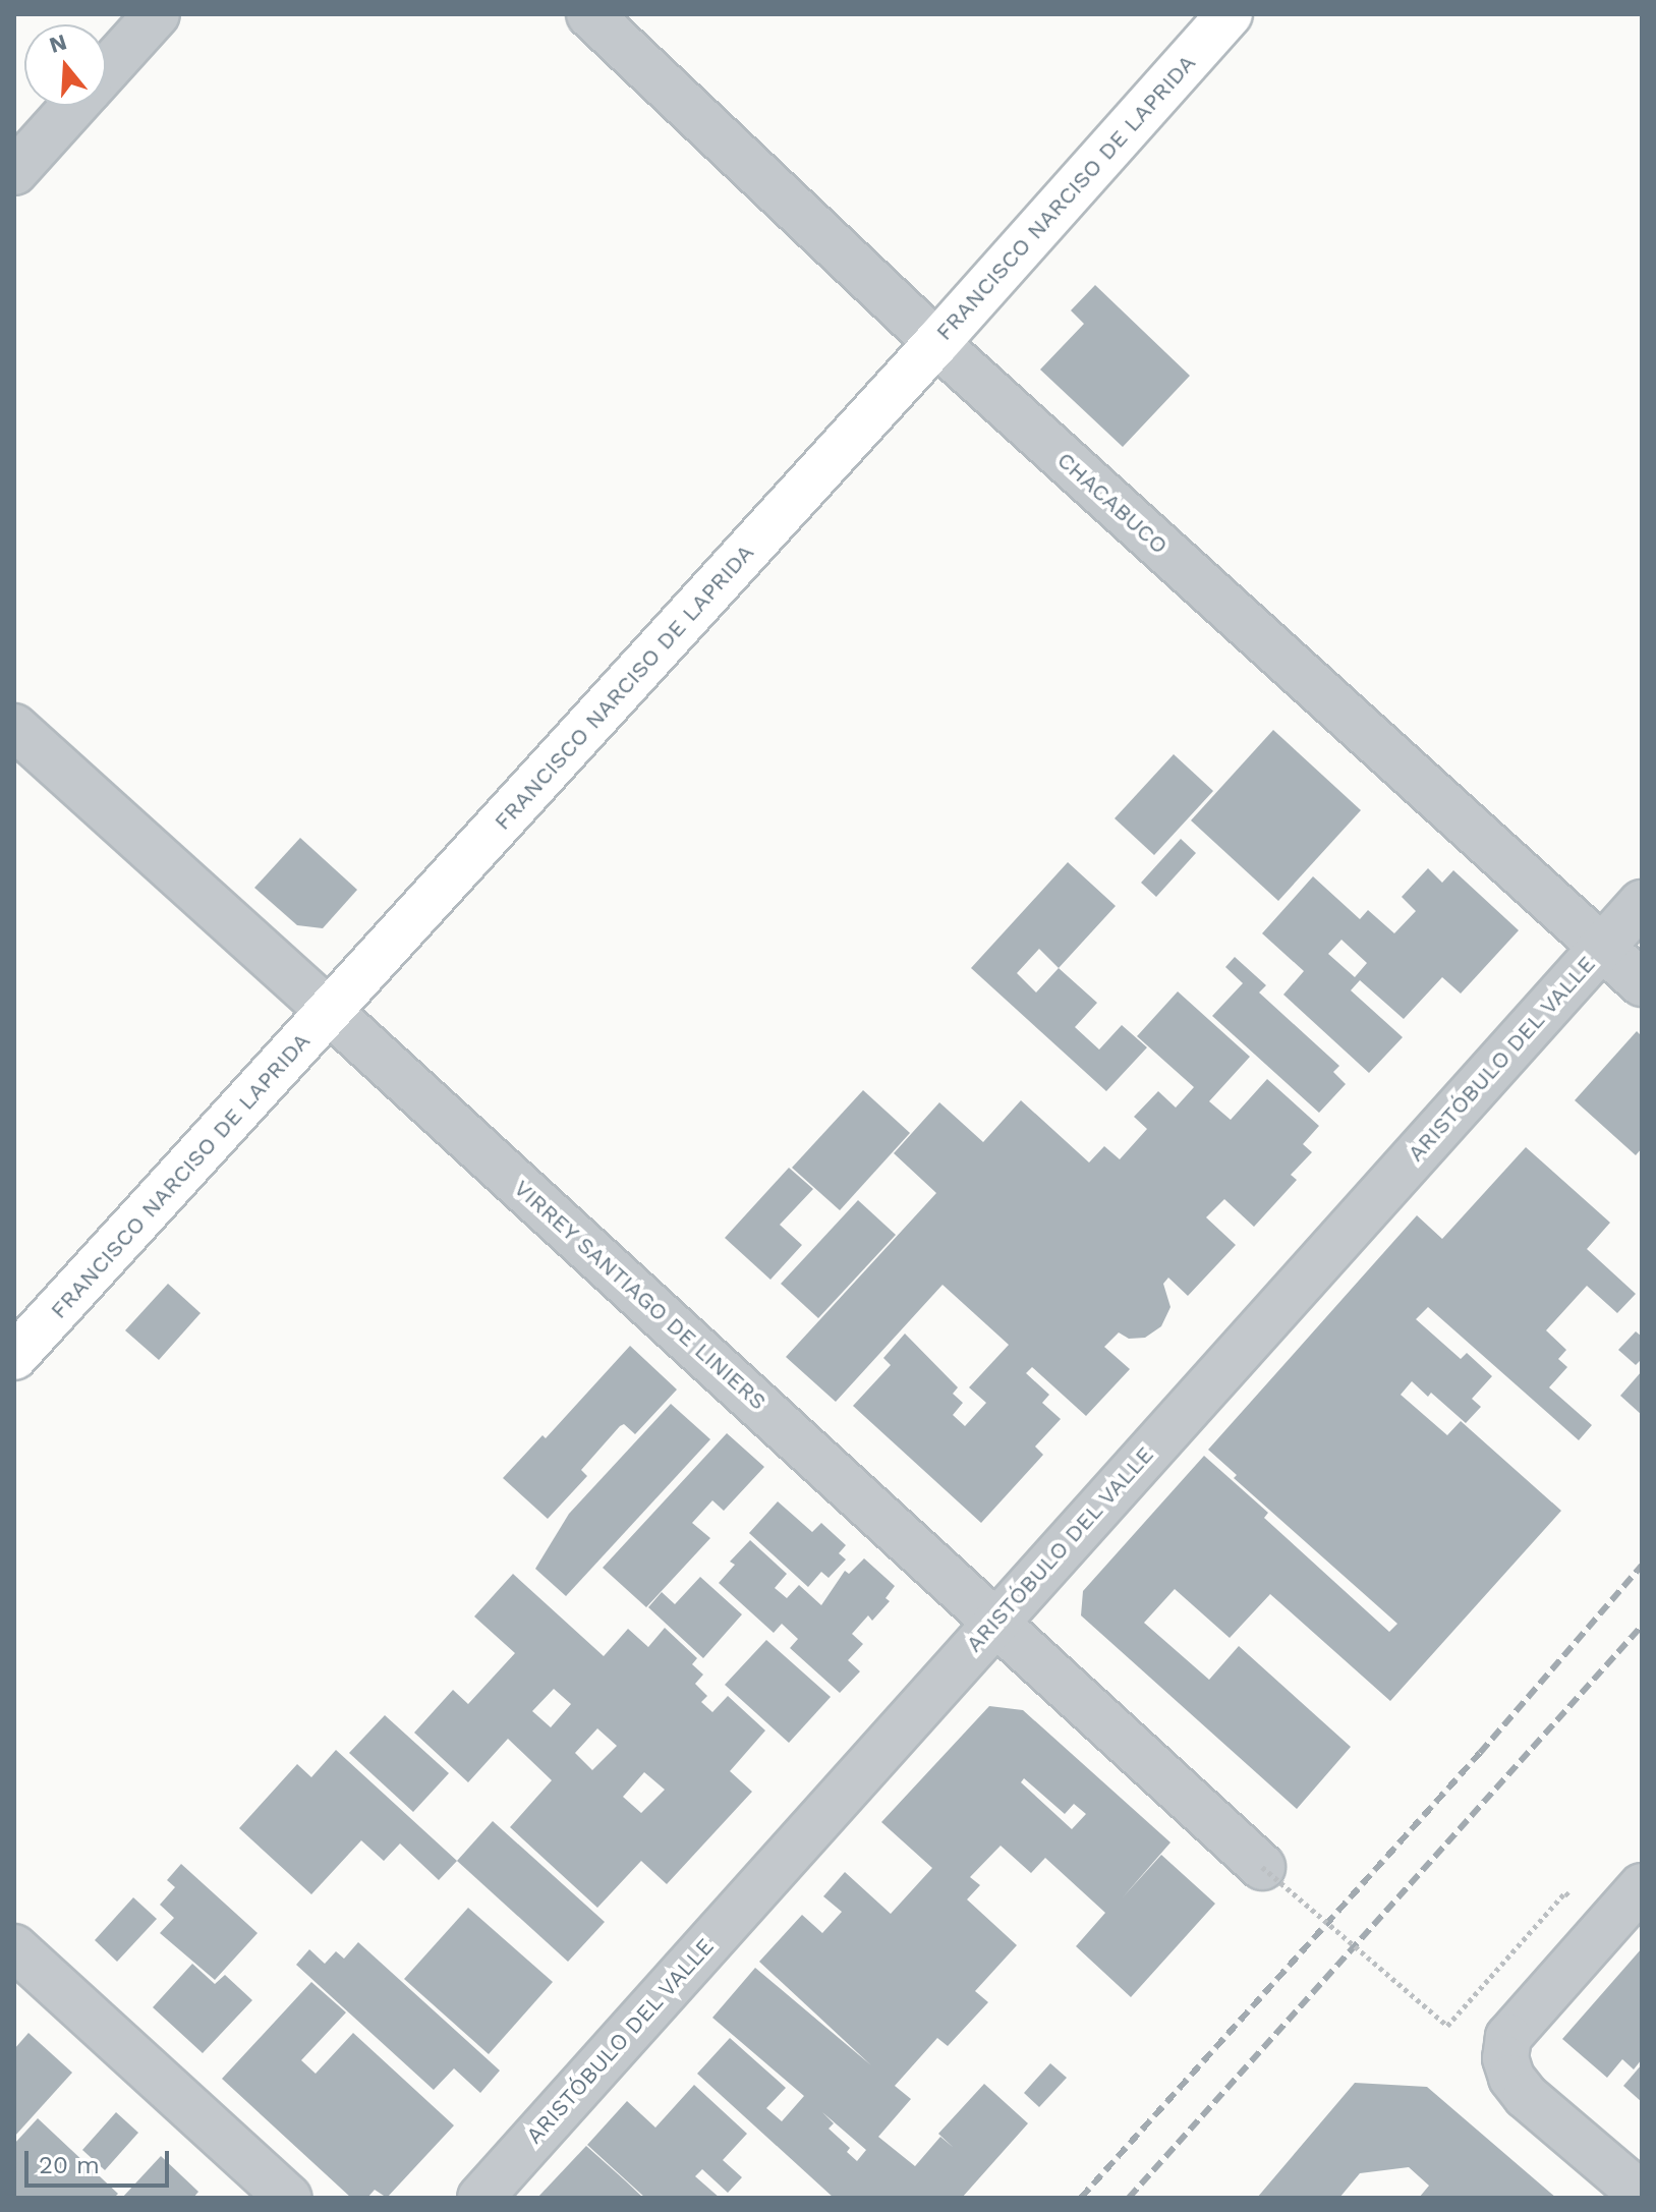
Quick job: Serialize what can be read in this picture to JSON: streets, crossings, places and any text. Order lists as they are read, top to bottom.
{
  "streets": {
    "street": [
      "FRANCISCO NARCISO DE LAPRIDA",
      "CHACABUCO",
      "ARISTÓBULO DEL VALLE",
      "VIRREY SANTIAGO DE LINIERS"
    ]
  },
  "crossings": [
    ["FRANCISCO NARCISO DE LAPRIDA", "CHACABUCO"],
    ["FRANCISCO NARCISO DE LAPRIDA", "VIRREY SANTIAGO DE LINIERS"],
    ["CHACABUCO", "ARISTÓBULO DEL VALLE"],
    ["ARISTÓBULO DEL VALLE", "VIRREY SANTIAGO DE LINIERS"]
  ],
  "scale_bar": "20 m",
  "north": "top"
}
